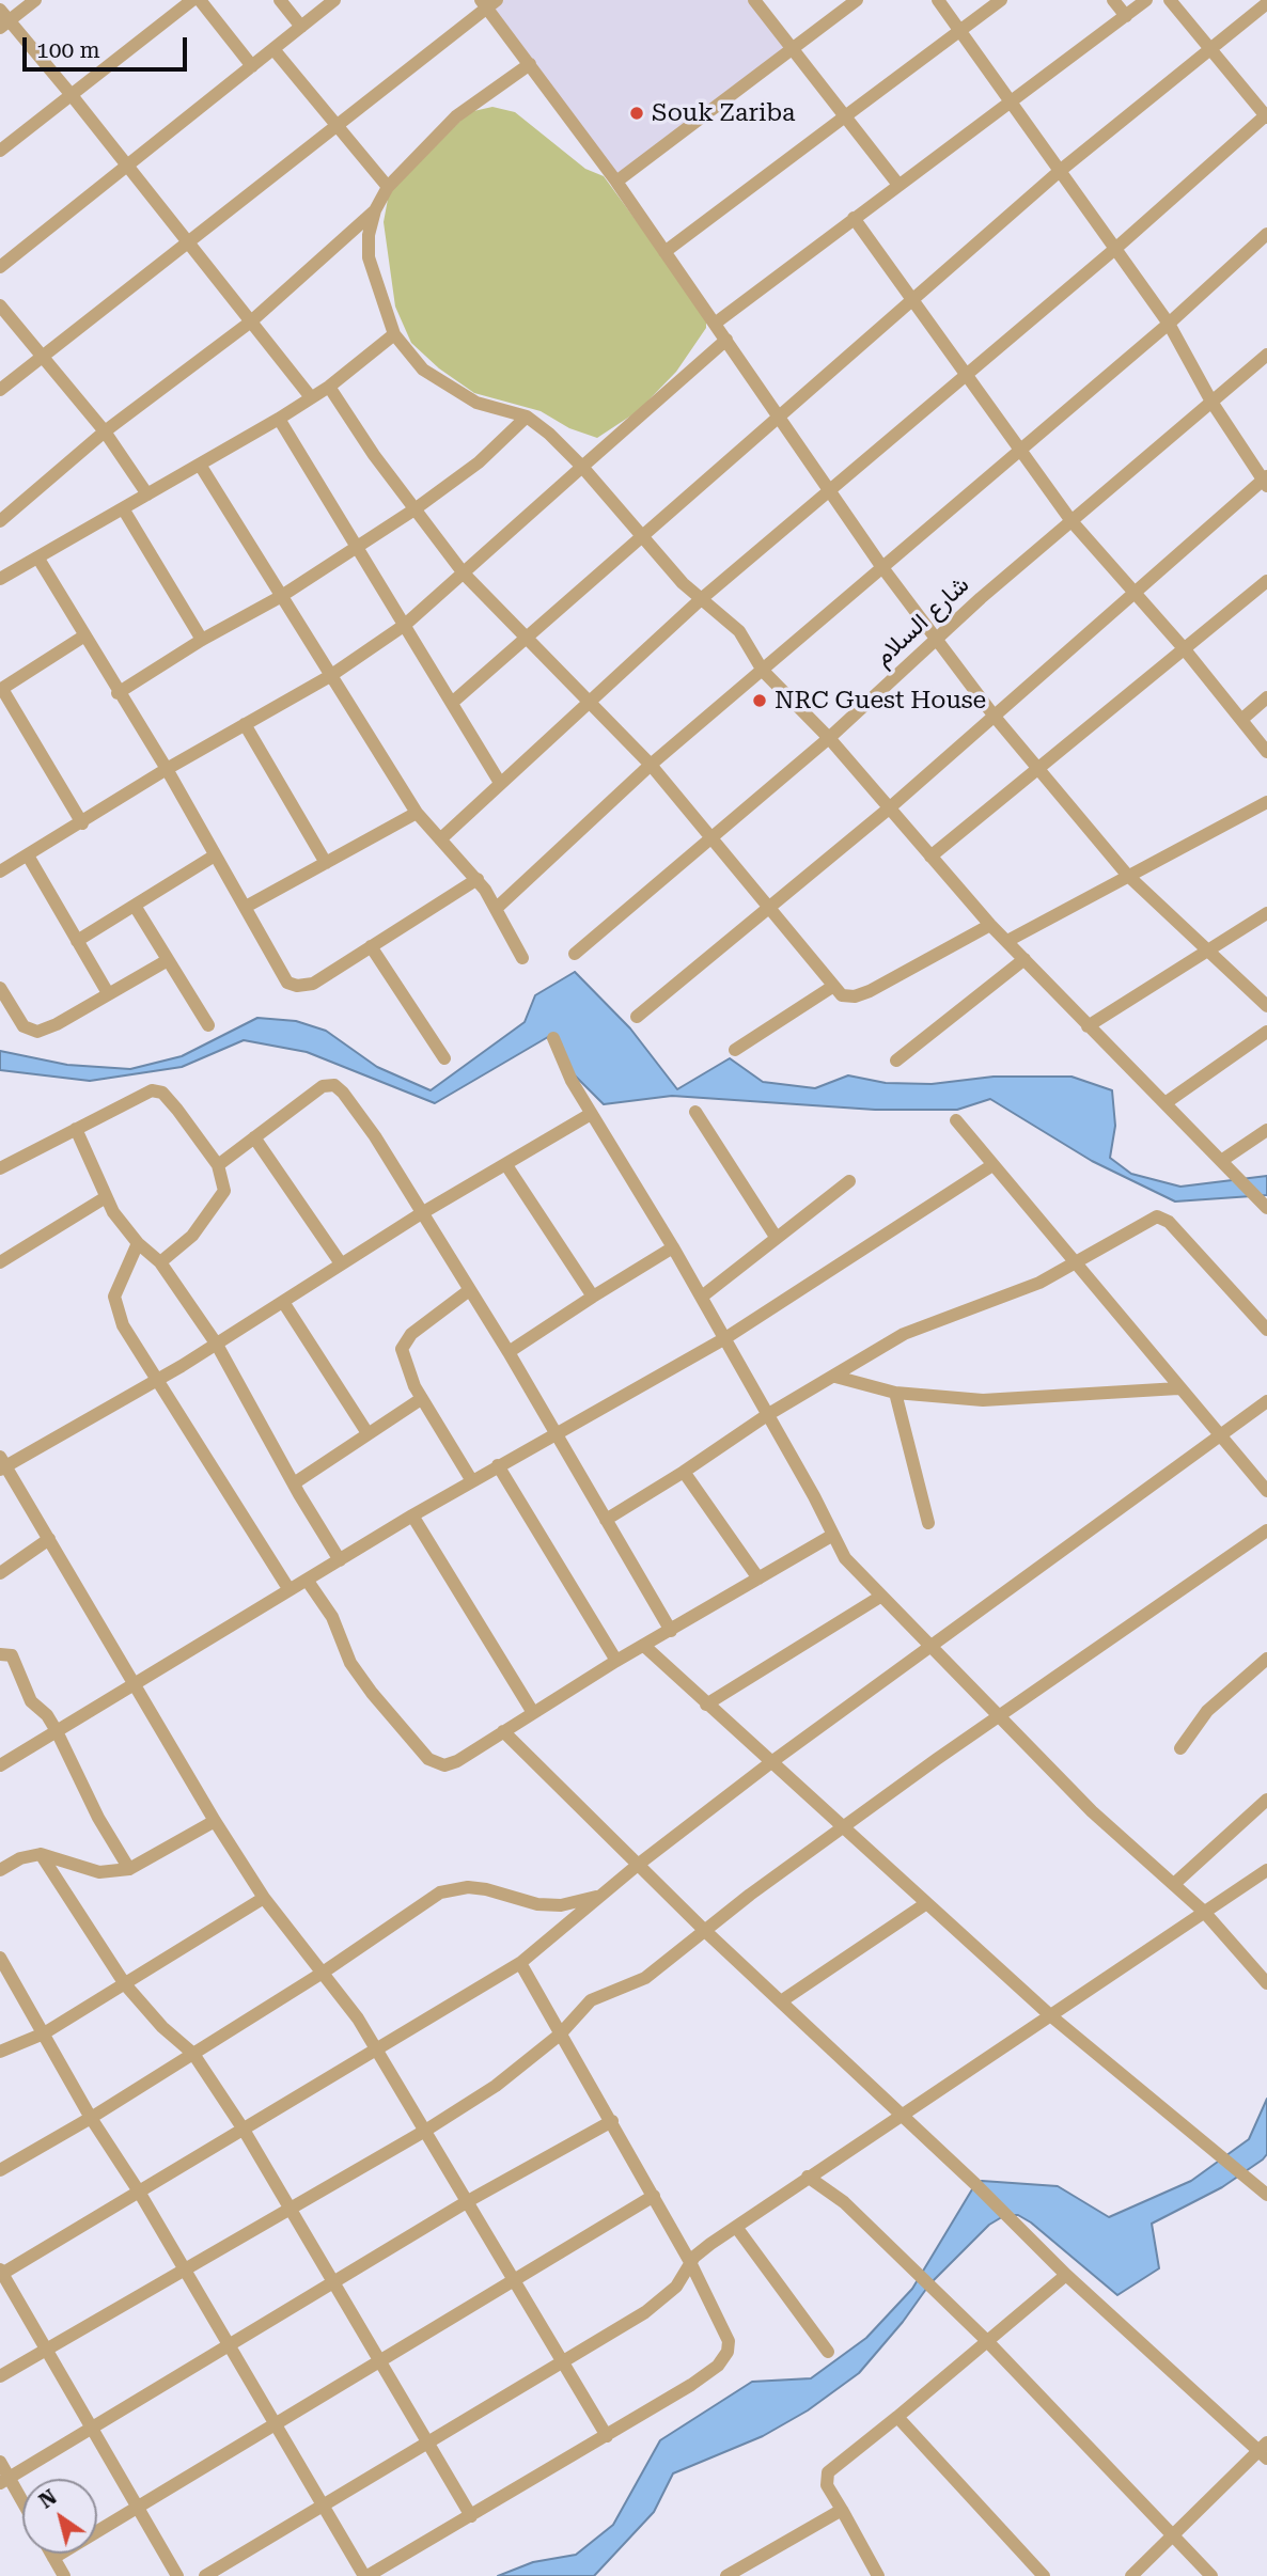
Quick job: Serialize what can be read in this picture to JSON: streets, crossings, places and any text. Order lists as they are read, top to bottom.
{
  "streets": {
    "street": ["شارع السلام"]
  },
  "places": ["Souk Zariba", "NRC Guest House"],
  "scale_bar": "100 m",
  "north": "top left"
}
